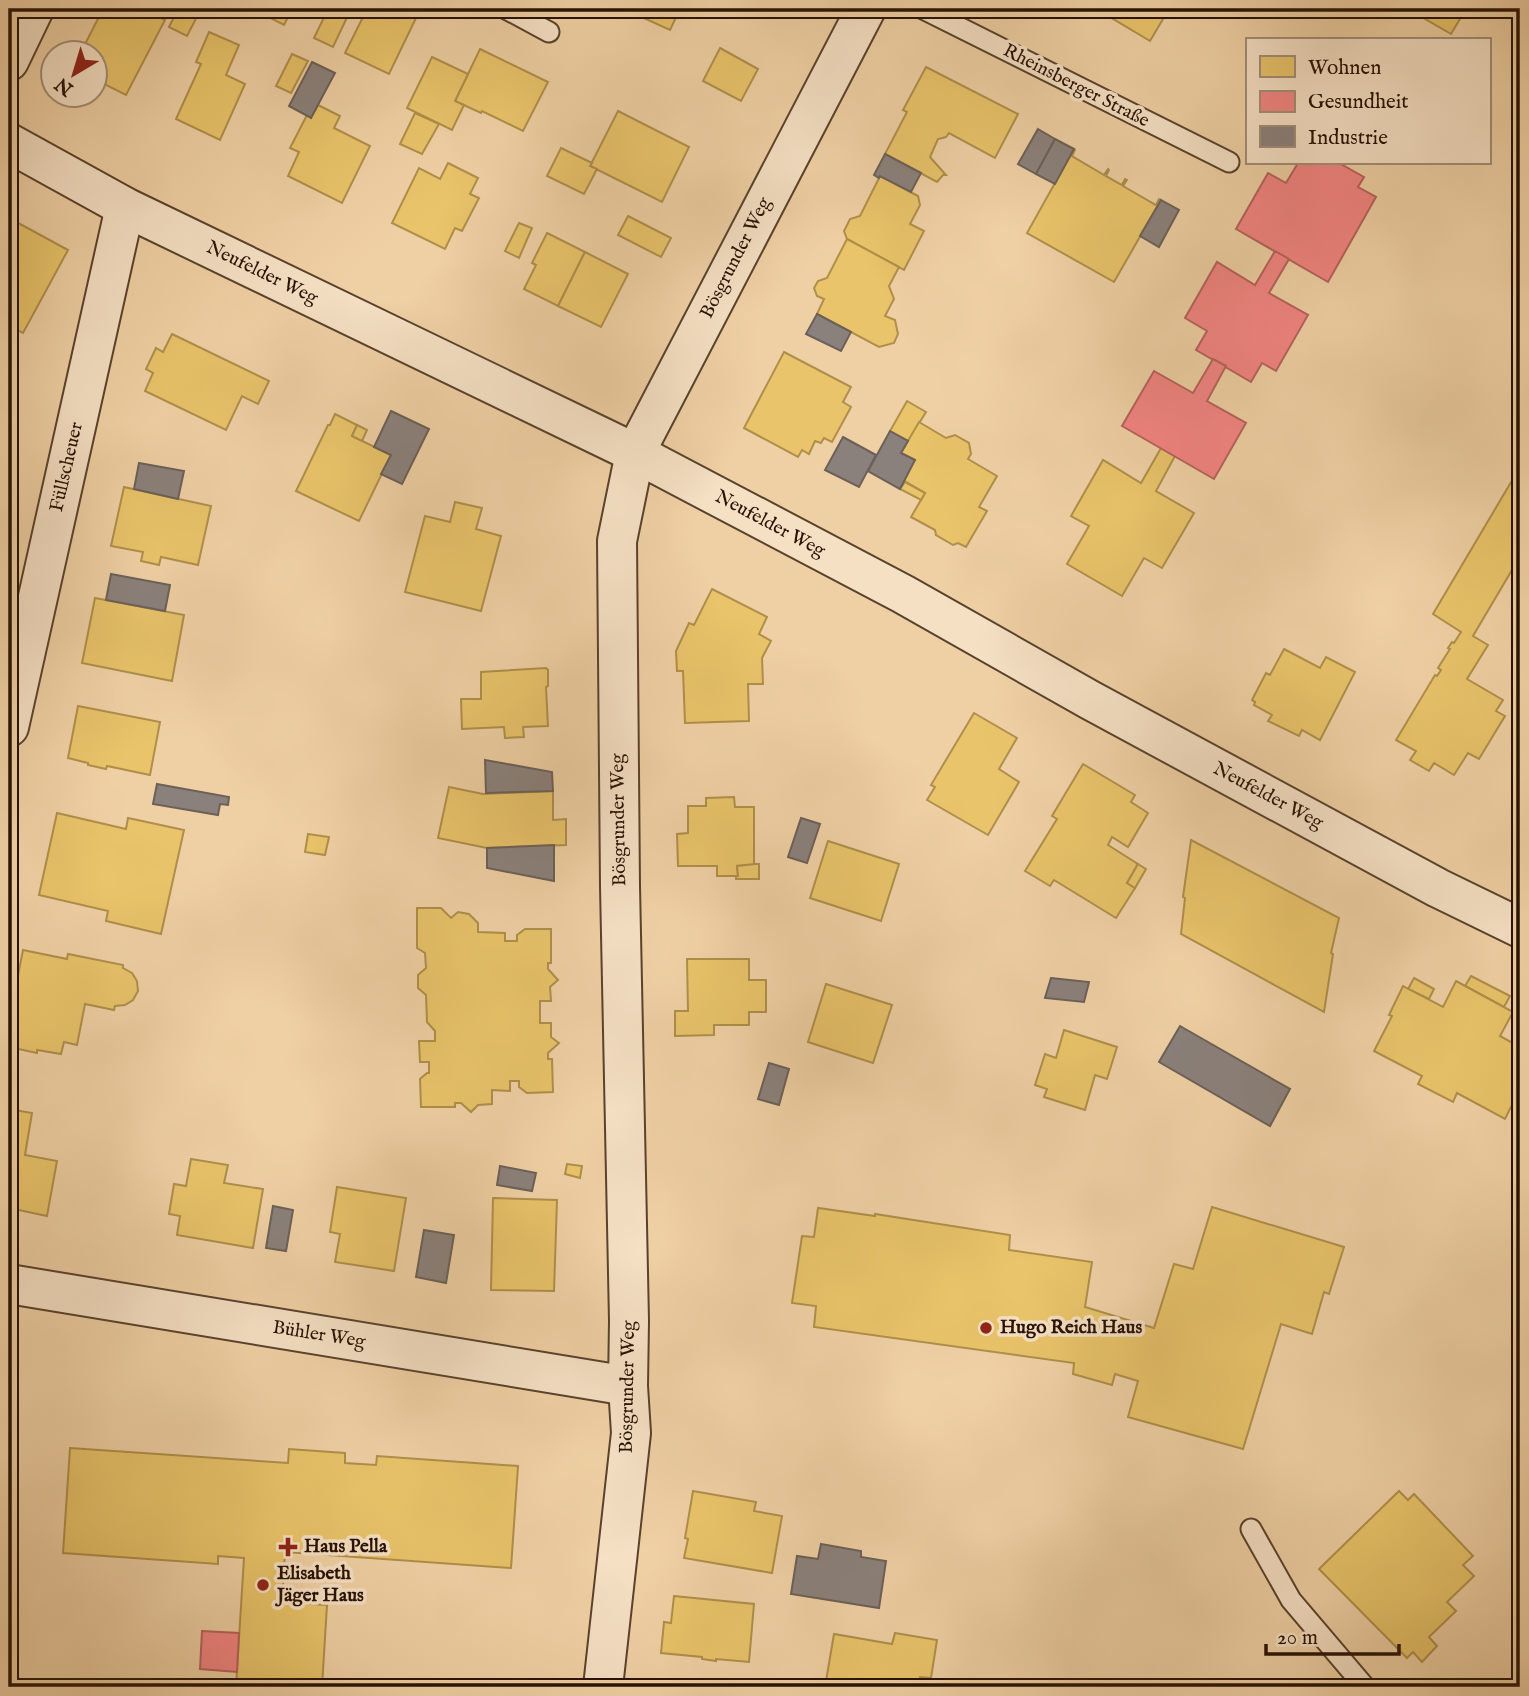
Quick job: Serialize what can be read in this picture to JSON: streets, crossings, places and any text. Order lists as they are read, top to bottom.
{
  "streets": {
    "street": [
      "Bösgrunder Weg",
      "Neufelder Weg",
      "Füllscheuer",
      "Bühler Weg"
    ],
    "lane": ["Rheinsberger Straße"]
  },
  "crossings": [
    ["Bösgrunder Weg", "Neufelder Weg"],
    ["Bösgrunder Weg", "Bühler Weg"],
    ["Neufelder Weg", "Füllscheuer"]
  ],
  "places": {
    "other": ["Hugo Reich Haus", "Elisabeth Jäger Haus"],
    "health": ["Haus Pella"]
  },
  "legend": ["Wohnen", "Gesundheit", "Industrie"],
  "scale_bar": "20 m",
  "north": "bottom left"
}
